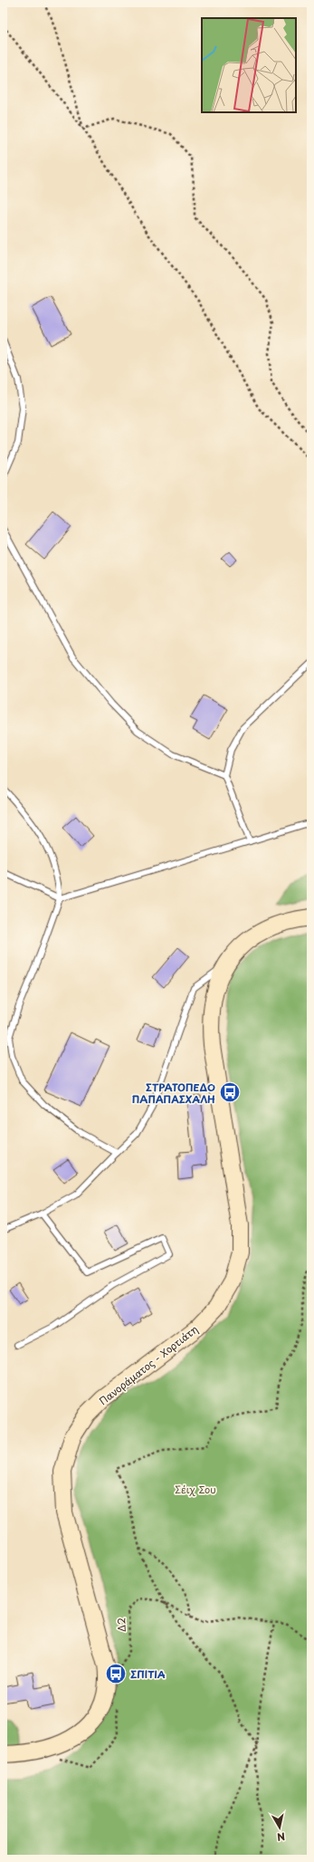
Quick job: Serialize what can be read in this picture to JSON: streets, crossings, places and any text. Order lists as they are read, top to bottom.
{
  "streets": {
    "main road": ["Πανοράματος - Χορτιάτη"],
    "path": ["Δ2"]
  },
  "parks": ["Σέιχ Σου"],
  "places": {
    "bus stop": ["ΣΤΡΑΤΟΠΕΔΟ ΠΑΠΑΠΑΣΧΑΛΗ", "ΣΠΙΤΙΑ"]
  },
  "north": "bottom"
}
